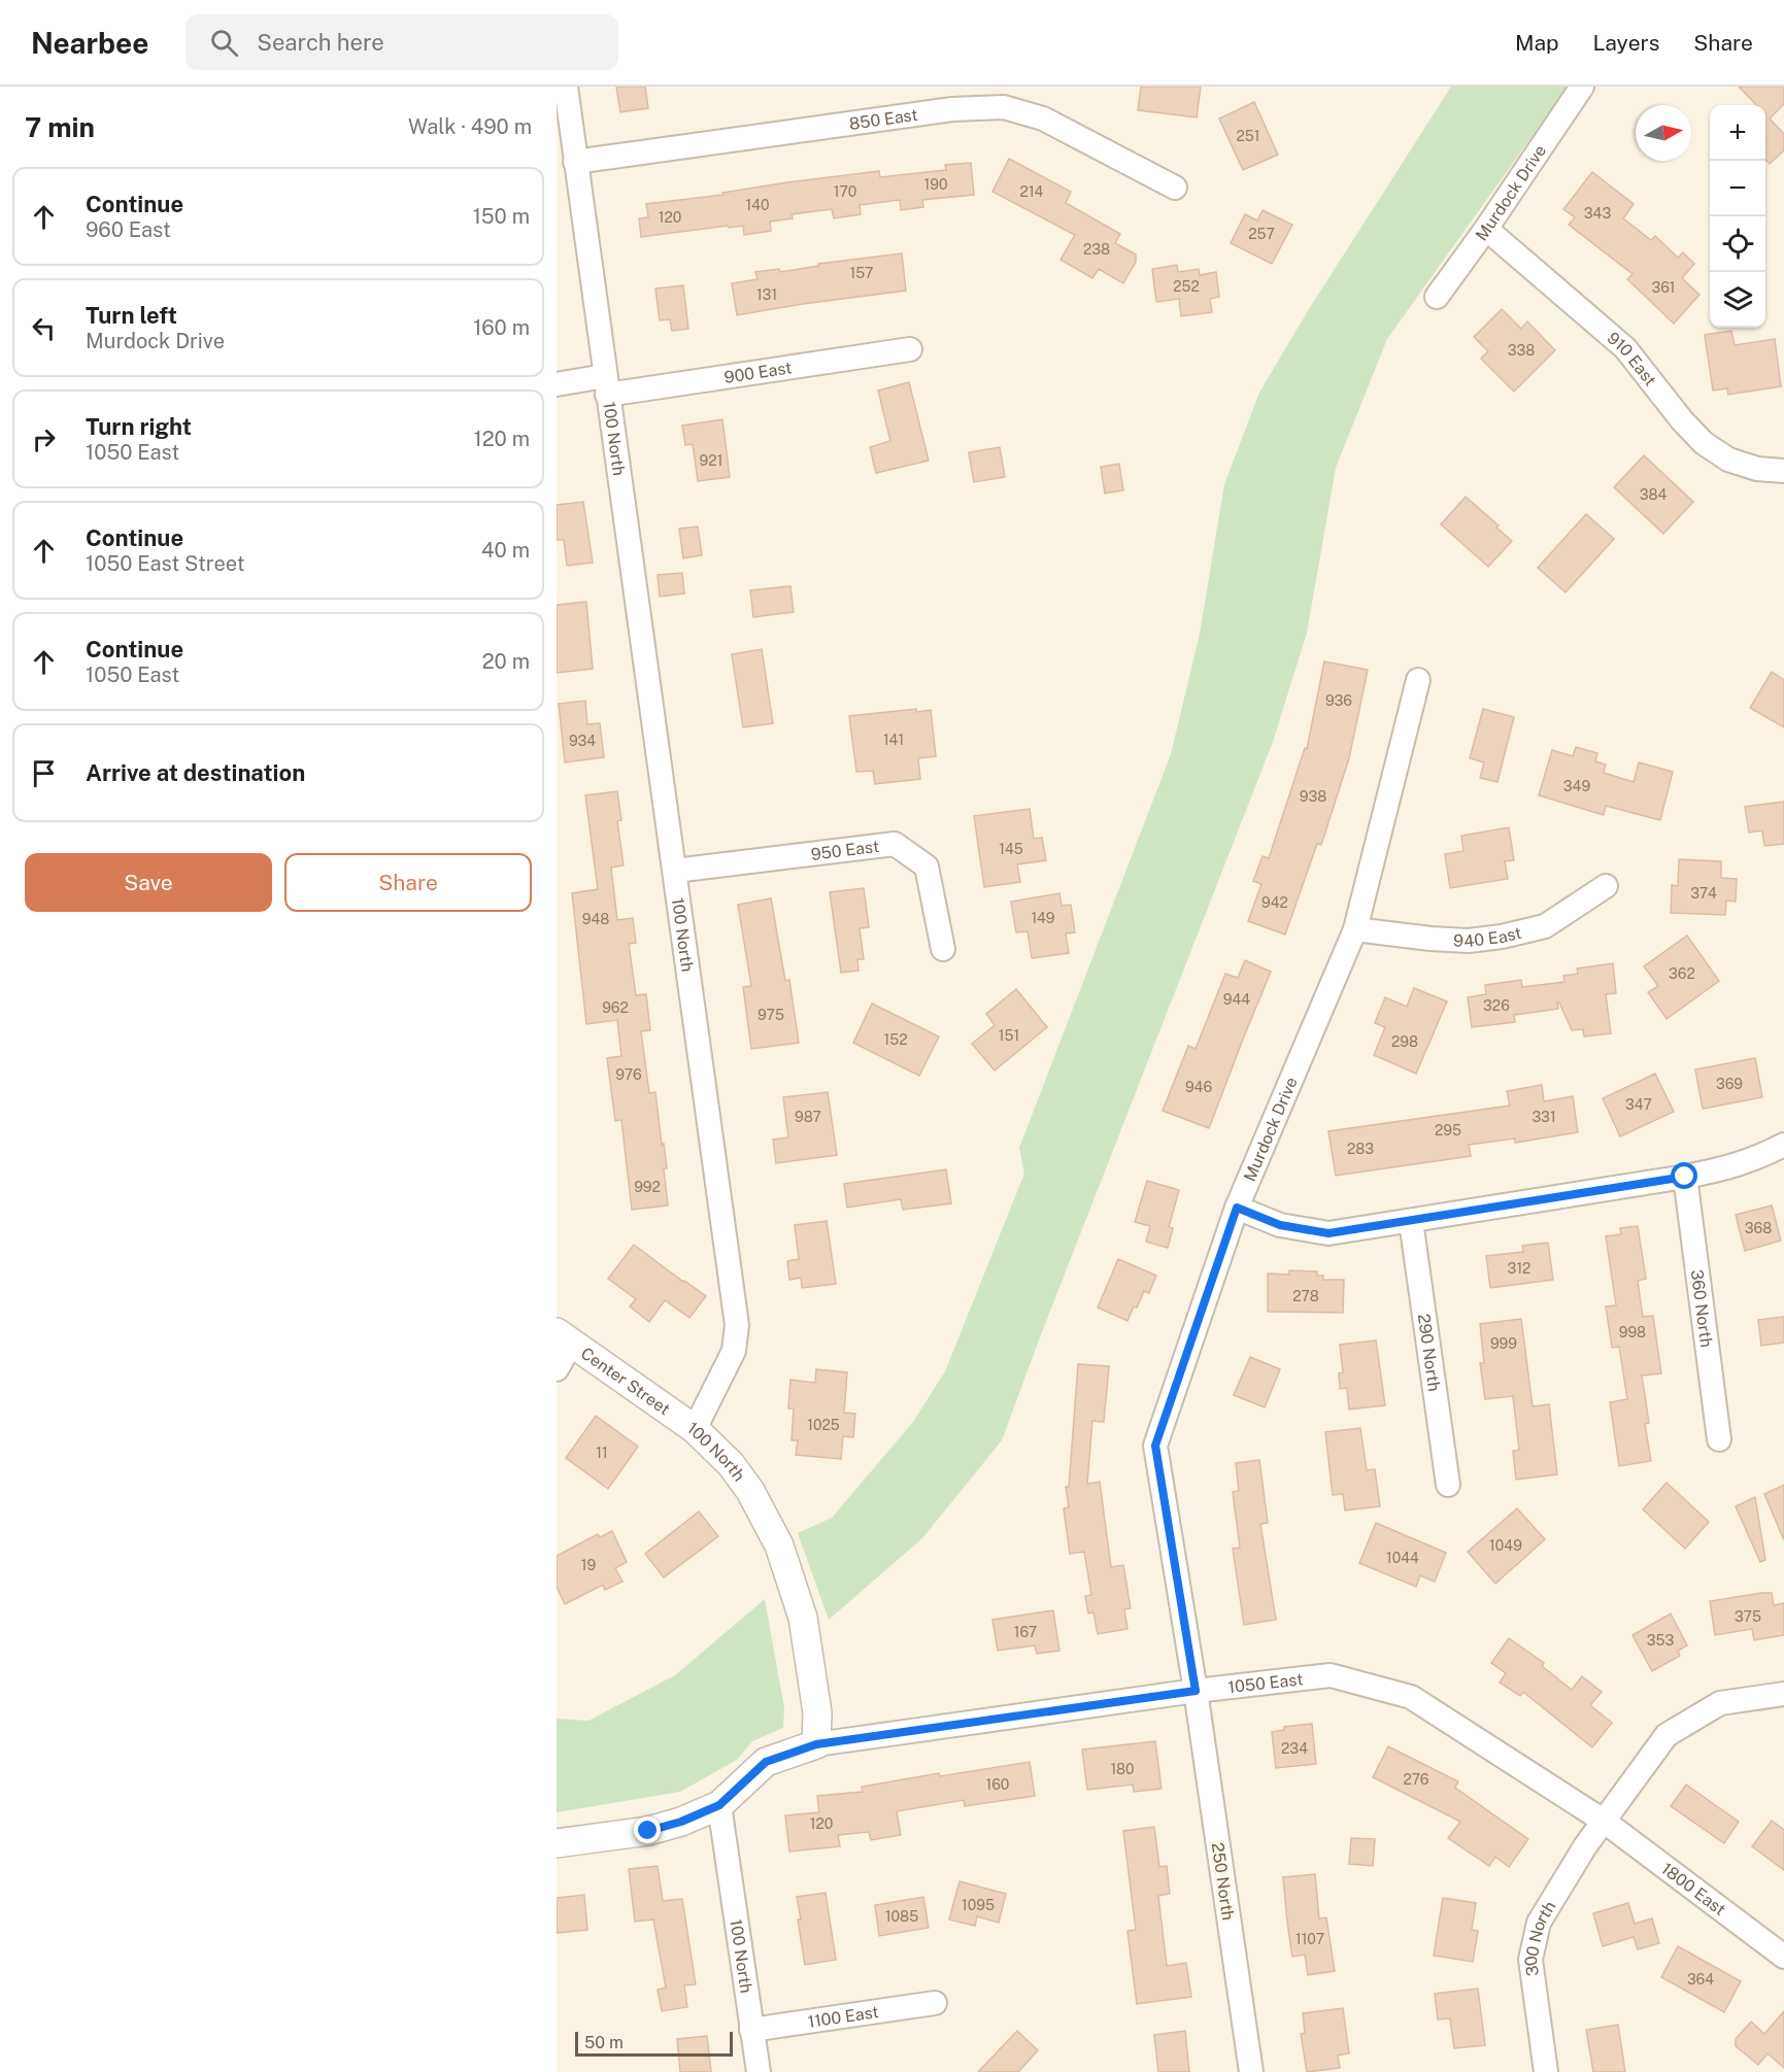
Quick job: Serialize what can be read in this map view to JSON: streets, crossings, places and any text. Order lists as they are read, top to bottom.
{
  "streets": {
    "street": [
      "850 East",
      "Murdock Drive",
      "910 East",
      "900 East",
      "100 North",
      "950 East",
      "940 East",
      "360 North",
      "290 North",
      "Center Street",
      "1050 East",
      "250 North",
      "1800 East",
      "300 North",
      "1100 East"
    ]
  },
  "crossings": [
    ["850 East", "100 North"],
    ["Murdock Drive", "910 East"],
    ["Murdock Drive", "940 East"],
    ["Murdock Drive", "1050 East"],
    ["Murdock Drive", "250 North"],
    ["900 East", "100 North"],
    ["100 North", "950 East"],
    ["100 North", "Center Street"],
    ["100 North", "1050 East"],
    ["100 North", "1100 East"],
    ["1050 East", "250 North"],
    ["1050 East", "1800 East"],
    ["1050 East", "300 North"],
    ["1800 East", "300 North"]
  ],
  "house_numbers": [
    "251",
    "190",
    "170",
    "214",
    "140",
    "343",
    "120",
    "257",
    "238",
    "157",
    "252",
    "361",
    "131",
    "338",
    "921",
    "384",
    "936",
    "141",
    "934",
    "349",
    "938",
    "145",
    "374",
    "942",
    "149",
    "948",
    "362",
    "944",
    "326",
    "962",
    "975",
    "151",
    "152",
    "298",
    "976",
    "369",
    "946",
    "347",
    "987",
    "331",
    "295",
    "283",
    "992",
    "368",
    "312",
    "278",
    "998",
    "999",
    "1025",
    "11",
    "1049",
    "1044",
    "19",
    "375",
    "167",
    "353",
    "234",
    "180",
    "276",
    "160",
    "120",
    "1095",
    "1085",
    "1107",
    "364"
  ],
  "scale_bar": "50 m",
  "north": "right",
  "page": {
    "header": "Nearbee",
    "search": "Search here",
    "nav": ["Map", "Layers", "Share"],
    "heading": ["7 min", "Walk · 490 m"],
    "map_buttons": ["+", "−"],
    "list": [
      ["Continue", "960 East", "150 m"],
      ["Turn left", "Murdock Drive", "160 m"],
      ["Turn right", "1050 East", "120 m"],
      ["Continue", "1050 East Street", "40 m"],
      ["Continue", "1050 East", "20 m"],
      "Arrive at destination"
    ],
    "buttons": ["Save", "Share"],
    "scale": "50 m"
  }
}
